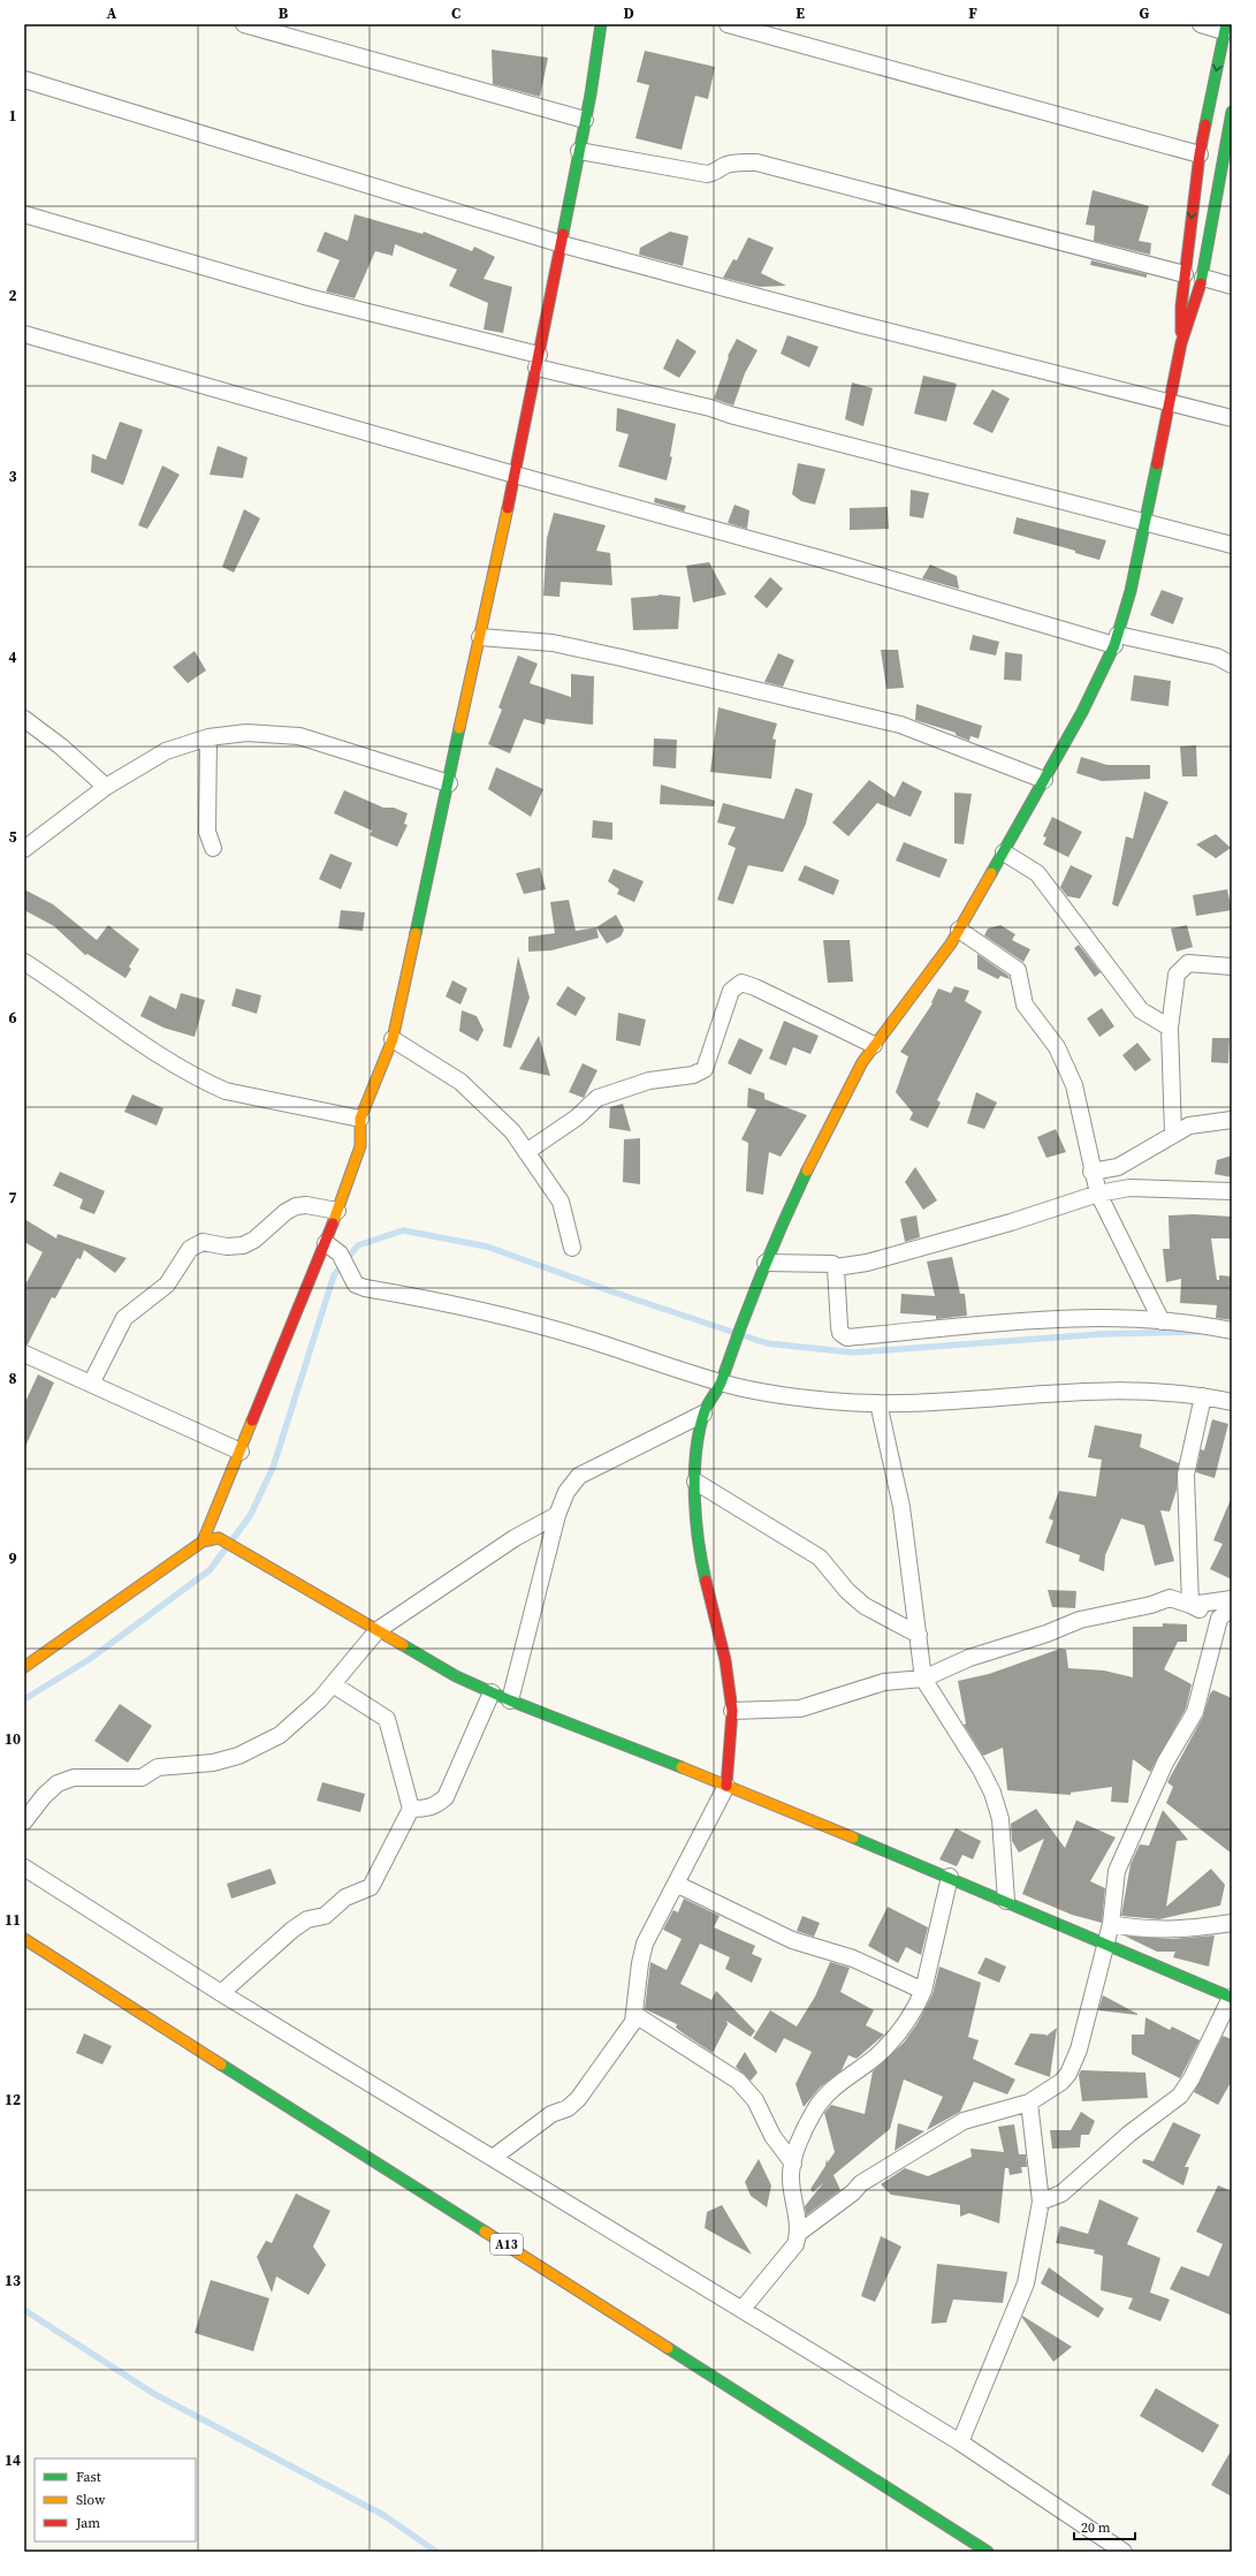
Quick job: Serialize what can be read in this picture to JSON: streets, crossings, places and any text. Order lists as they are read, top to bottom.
{
  "streets": {
    "main road": ["A13"]
  },
  "legend": ["Fast", "Slow", "Jam"],
  "scale_bar": "20 m",
  "grid": {
    "columns": [
      "A",
      "B",
      "C",
      "D",
      "E",
      "F",
      "G"
    ],
    "rows": [
      "1",
      "2",
      "3",
      "4",
      "5",
      "6",
      "7",
      "8",
      "9",
      "10",
      "11",
      "12",
      "13",
      "14"
    ]
  }
}
